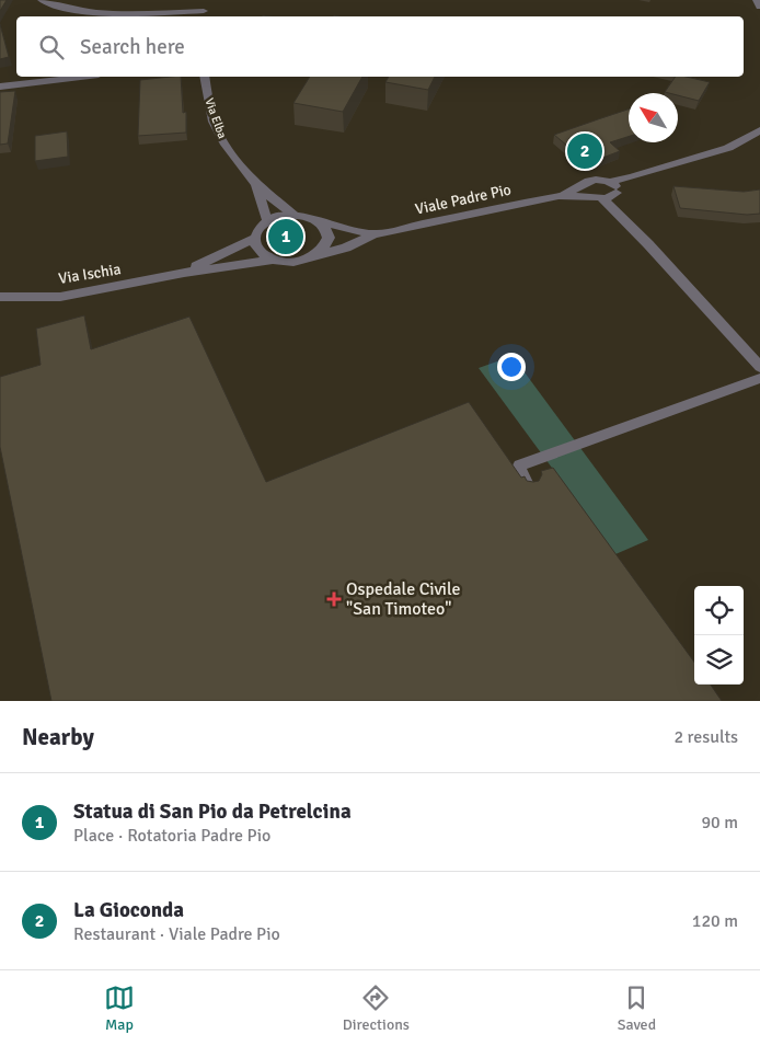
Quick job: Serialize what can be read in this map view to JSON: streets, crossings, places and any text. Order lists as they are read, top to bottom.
{
  "streets": {
    "street": ["Via Elba", "Viale Padre Pio", "Via Ischia"]
  },
  "crossings": [
    ["Via Elba", "Viale Padre Pio"],
    ["Via Elba", "Via Ischia"],
    ["Viale Padre Pio", "Via Ischia"]
  ],
  "places": {
    "health": ["Ospedale Civile \"San Timoteo\""]
  },
  "north": "top left",
  "page": {
    "search": "Search here",
    "pins": ["2", "1"],
    "heading": ["Nearby", "2 results"],
    "list": [
      {
        "mark": "1",
        "name": "Statua di San Pio da Petrelcina",
        "note": "Place · Rotatoria Padre Pio",
        "value": "90 m"
      },
      {
        "mark": "2",
        "name": "La Gioconda",
        "note": "Restaurant · Viale Padre Pio",
        "value": "120 m"
      }
    ],
    "nav": ["Map", "Directions", "Saved"]
  }
}
